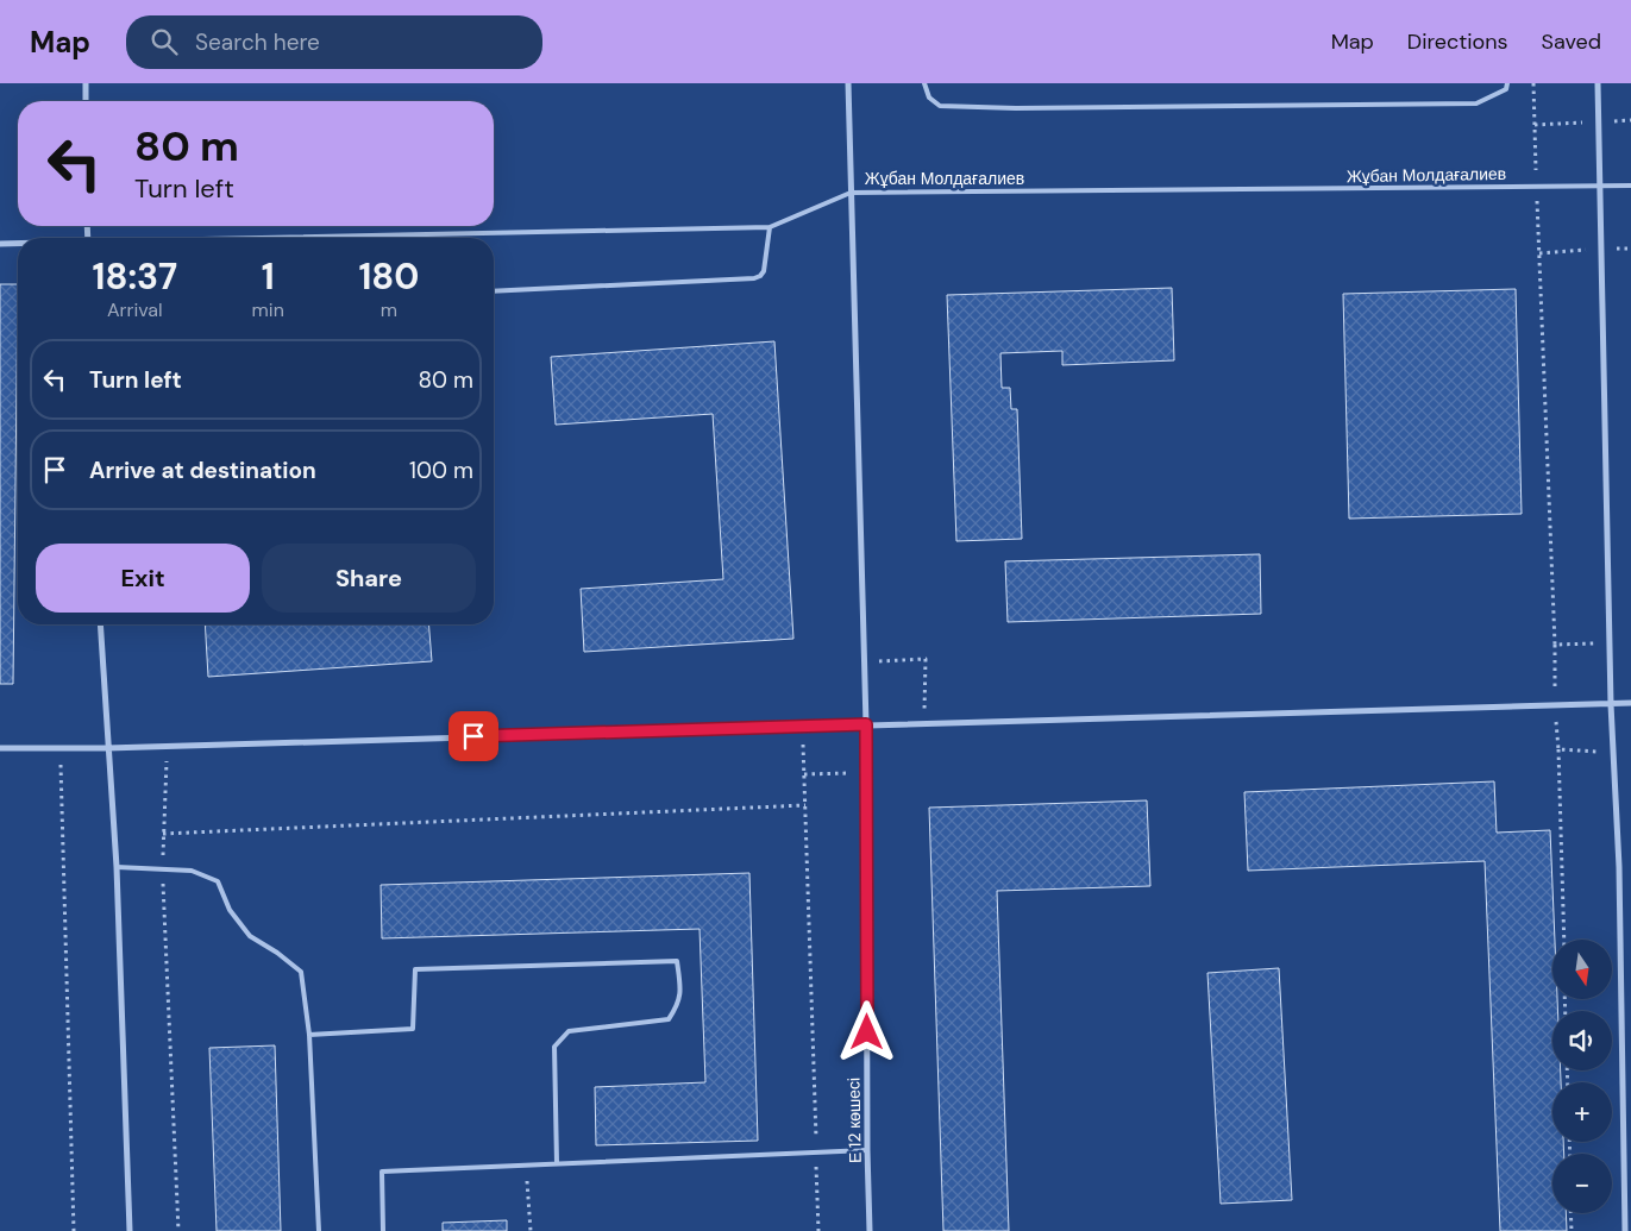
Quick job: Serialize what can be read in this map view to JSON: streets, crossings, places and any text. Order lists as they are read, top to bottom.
{
  "streets": {
    "street": ["Е 12 көшесі"],
    "lane": ["Жұбан Молдағалиев"]
  },
  "crossings": [
    ["Жұбан Молдағалиев", "Е 12 көшесі"]
  ],
  "north": "bottom",
  "page": {
    "header": "Map",
    "search": "Search here",
    "nav": ["Map", "Directions", "Saved"],
    "turn": ["80 m", "Turn left"],
    "eta": [
      "18:37",
      "Arrival",
      "1",
      "min",
      "180",
      "m"
    ],
    "list": [
      {
        "name": "Turn left",
        "value": "80 m"
      },
      {
        "name": "Arrive at destination",
        "value": "100 m"
      }
    ],
    "buttons": ["Exit", "Share"],
    "map_buttons": ["+", "−"]
  }
}
